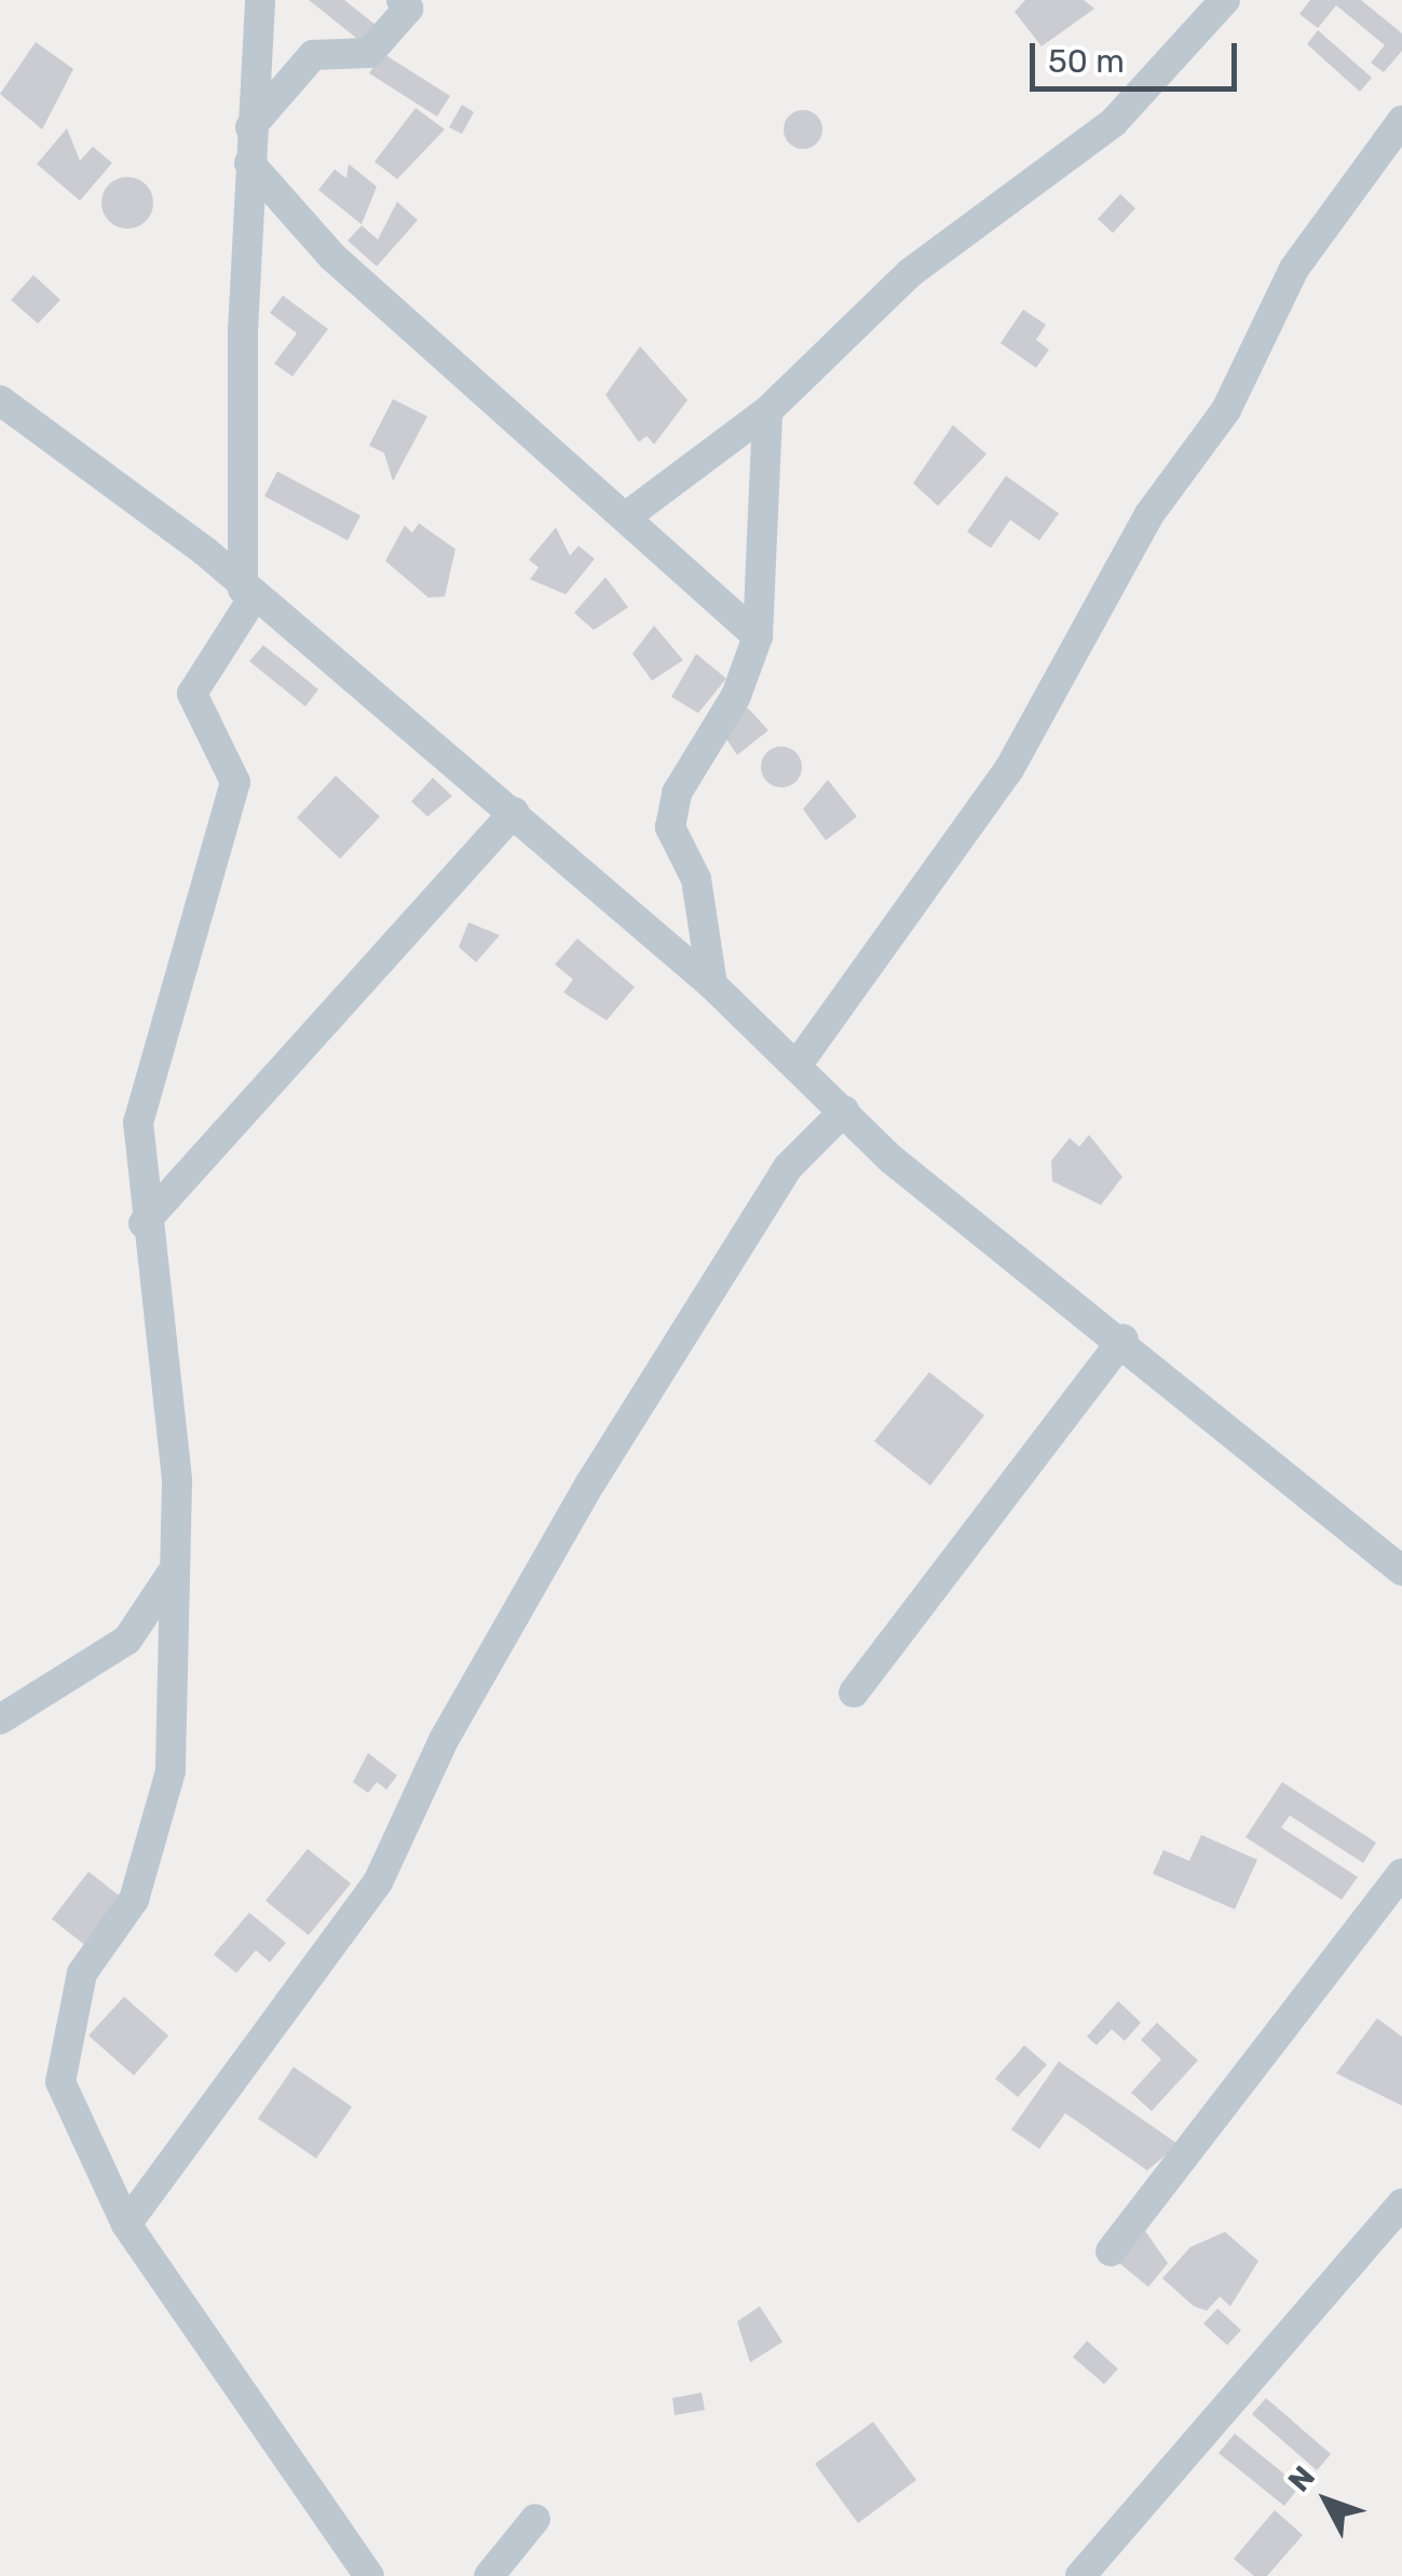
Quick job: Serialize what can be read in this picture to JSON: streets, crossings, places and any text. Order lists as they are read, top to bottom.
{
  "scale_bar": "50 m",
  "north": "top left"
}
